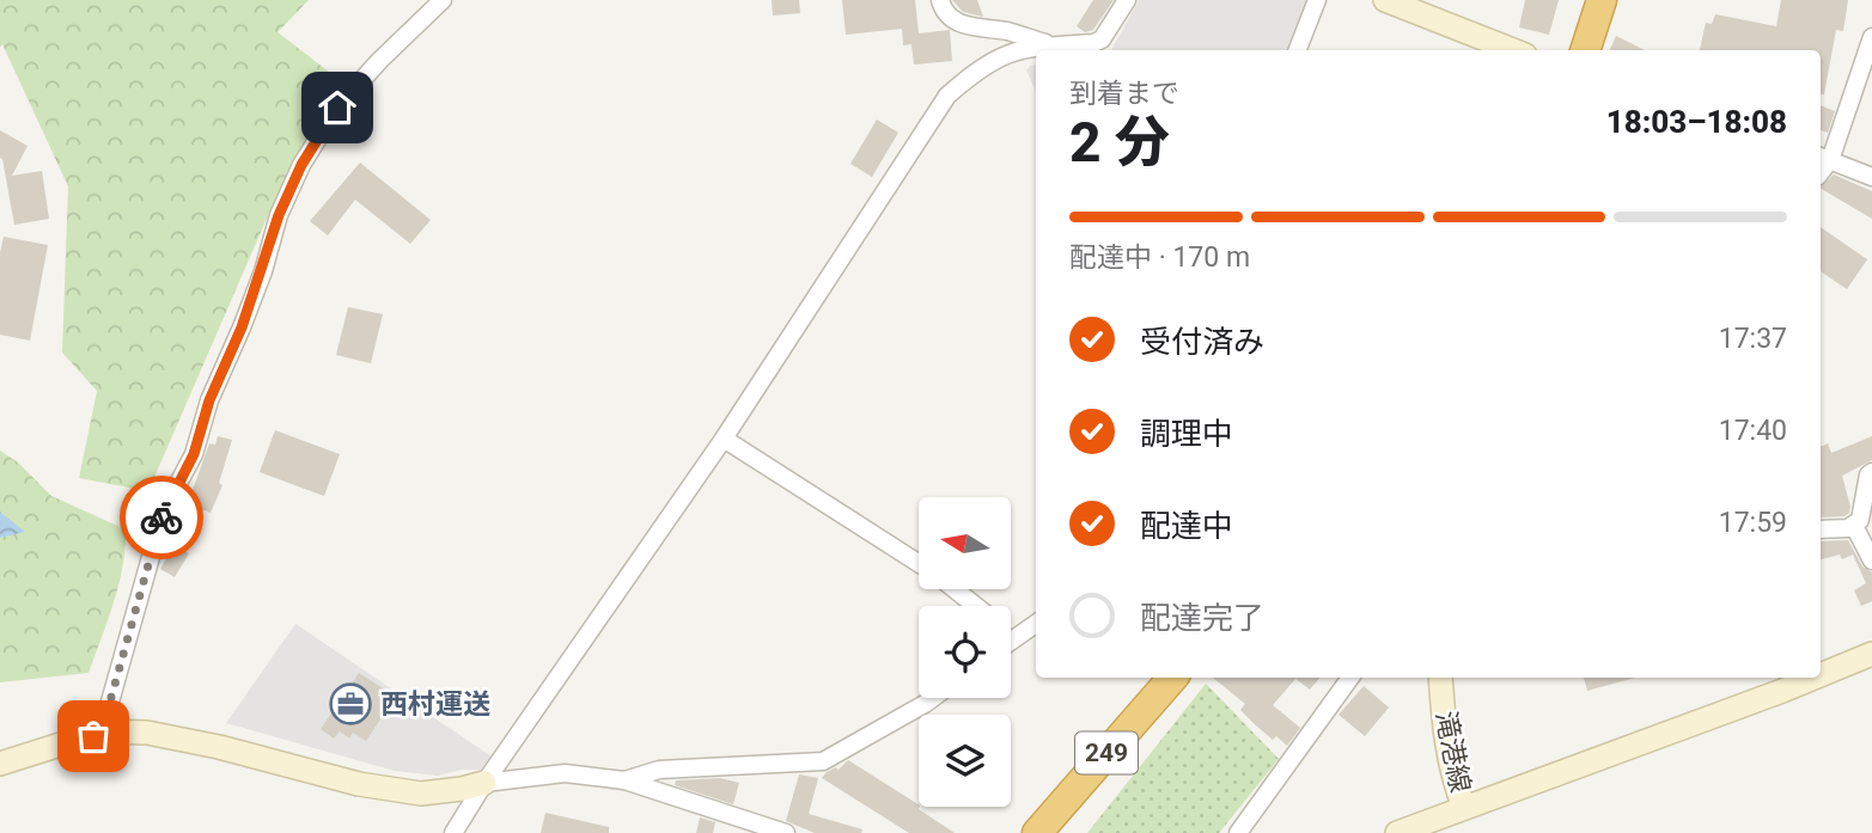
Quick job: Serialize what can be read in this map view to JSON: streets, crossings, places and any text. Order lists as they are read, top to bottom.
{
  "streets": {
    "highway": ["249"],
    "street": ["滝港線"]
  },
  "places": {
    "office": ["西村運送"]
  },
  "north": "left",
  "page": {
    "heading": ["2 分", "到着まで", "18:03–18:08"],
    "bar": "配達中 · 170 m",
    "list": [
      ["受付済み", "17:37"],
      ["調理中", "17:40"],
      ["配達中", "17:59"],
      "配達完了"
    ]
  }
}
